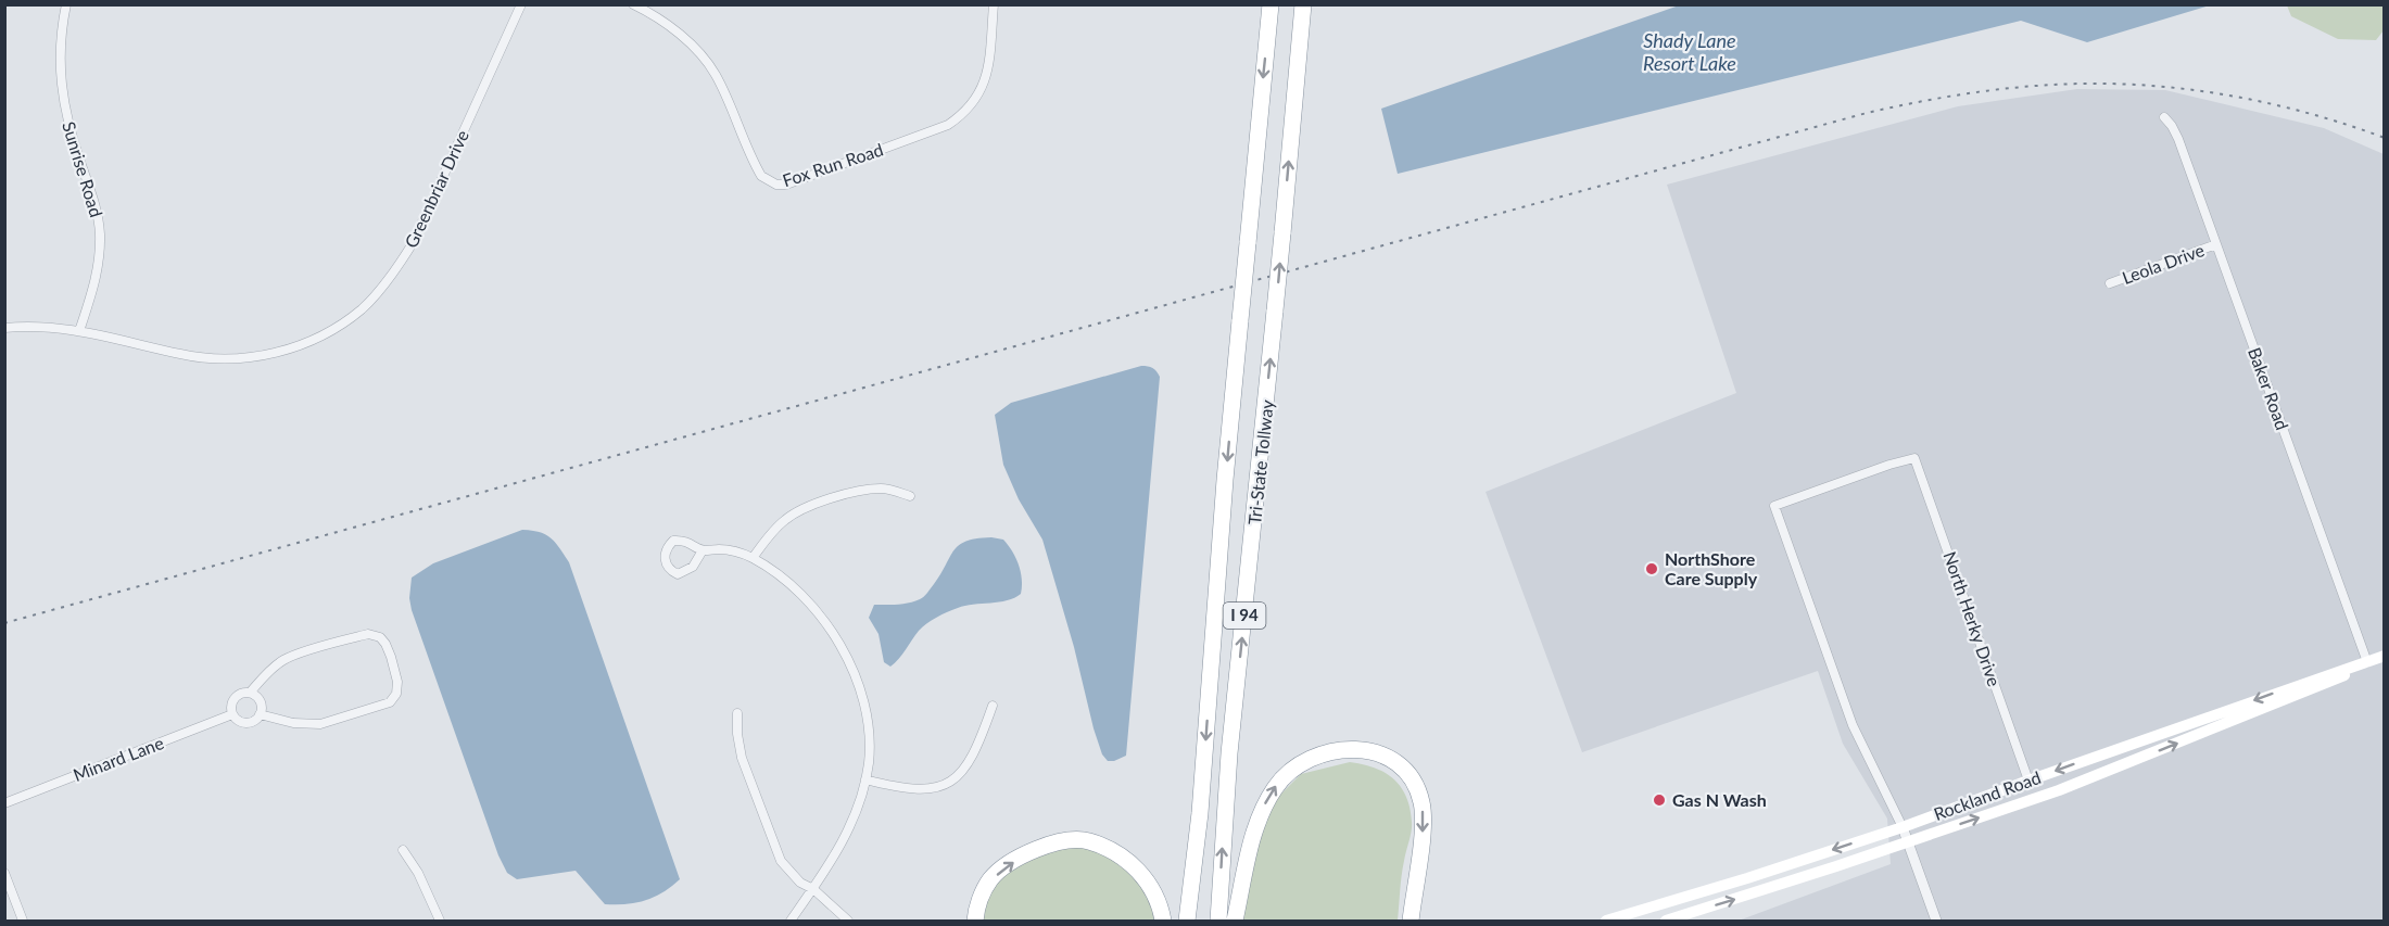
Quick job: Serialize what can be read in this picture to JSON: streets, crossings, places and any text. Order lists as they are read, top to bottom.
{
  "streets": {
    "highway": ["Tri-State Tollway", "I 94"],
    "main road": ["Rockland Road"],
    "street": [
      "Fox Run Road",
      "Sunrise Road",
      "Greenbriar Drive",
      "Leola Drive",
      "Baker Road",
      "North Herky Drive",
      "Minard Lane"
    ]
  },
  "crossings": [
    ["Sunrise Road", "Greenbriar Drive"],
    ["Leola Drive", "Baker Road"],
    ["Baker Road", "Rockland Road"],
    ["North Herky Drive", "Rockland Road"]
  ],
  "water": ["Shady Lane Resort Lake"],
  "places": ["NorthShore Care Supply", "Gas N Wash"]
}
